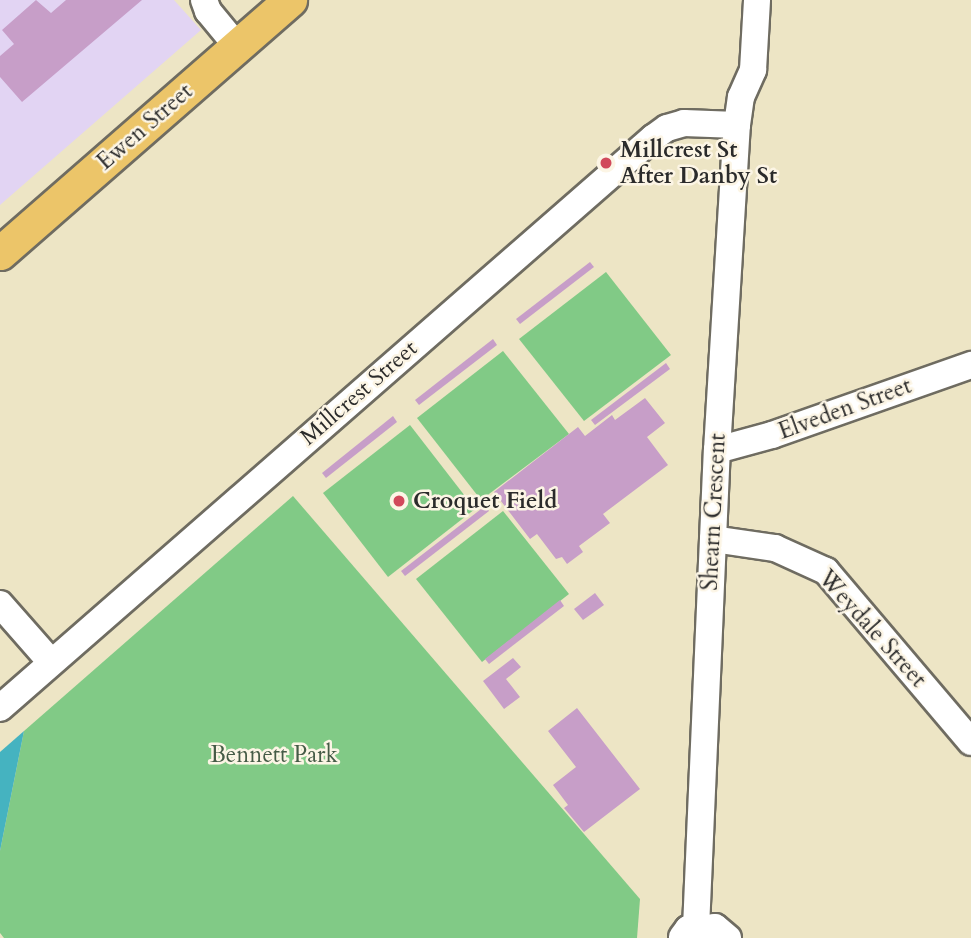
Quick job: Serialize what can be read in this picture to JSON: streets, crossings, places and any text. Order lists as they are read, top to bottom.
{
  "streets": {
    "main road": ["Ewen Street"],
    "street": [
      "Millcrest Street",
      "Elveden Street",
      "Shearn Crescent",
      "Weydale Street"
    ]
  },
  "crossings": [
    ["Millcrest Street", "Shearn Crescent"],
    ["Elveden Street", "Shearn Crescent"],
    ["Shearn Crescent", "Weydale Street"]
  ],
  "parks": ["Bennett Park"],
  "places": ["Millcrest St After Danby St", "Croquet Field"]
}
